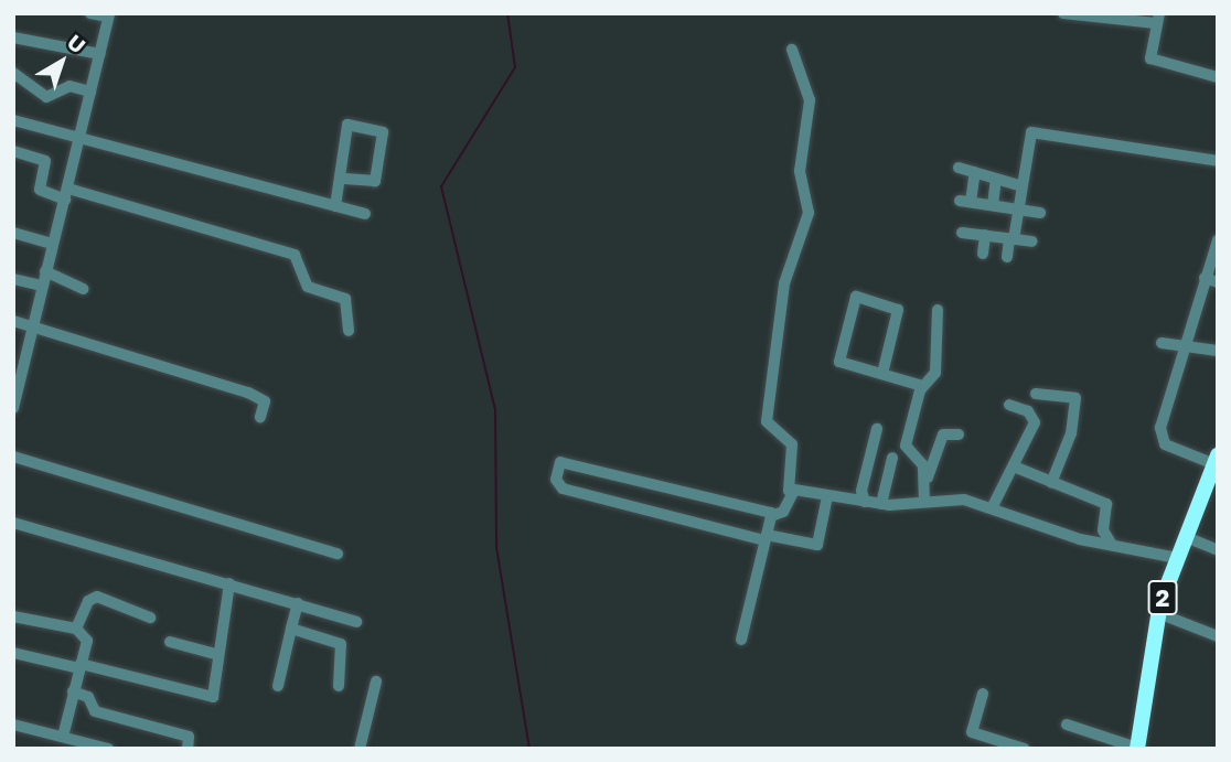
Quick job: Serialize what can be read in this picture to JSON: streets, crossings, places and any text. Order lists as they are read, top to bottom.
{
  "streets": {
    "highway": ["2"]
  },
  "north": "top right"
}
